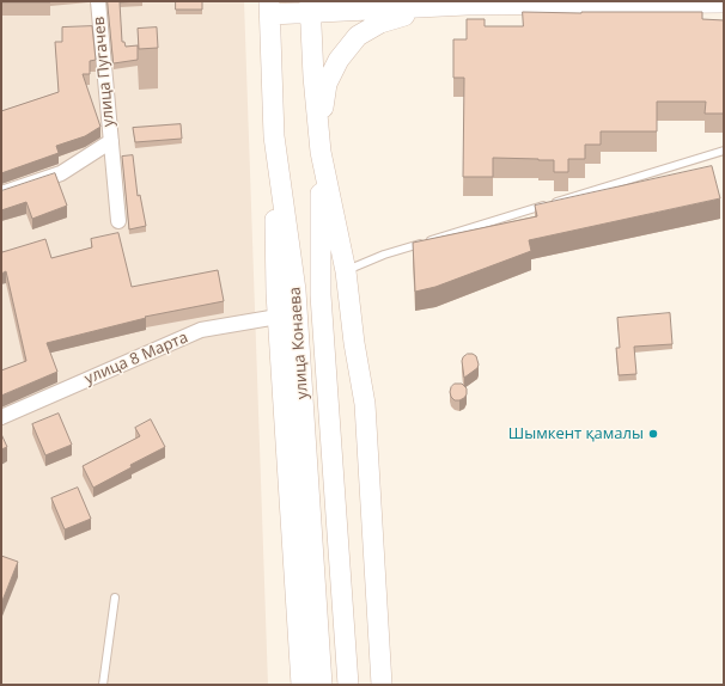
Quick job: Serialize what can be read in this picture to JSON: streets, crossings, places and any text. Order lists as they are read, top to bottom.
{
  "streets": {
    "main road": ["улица Конаева"],
    "street": ["улица Пугачев", "улица 8 Марта"]
  },
  "places": ["Шымкент қамалы"]
}
